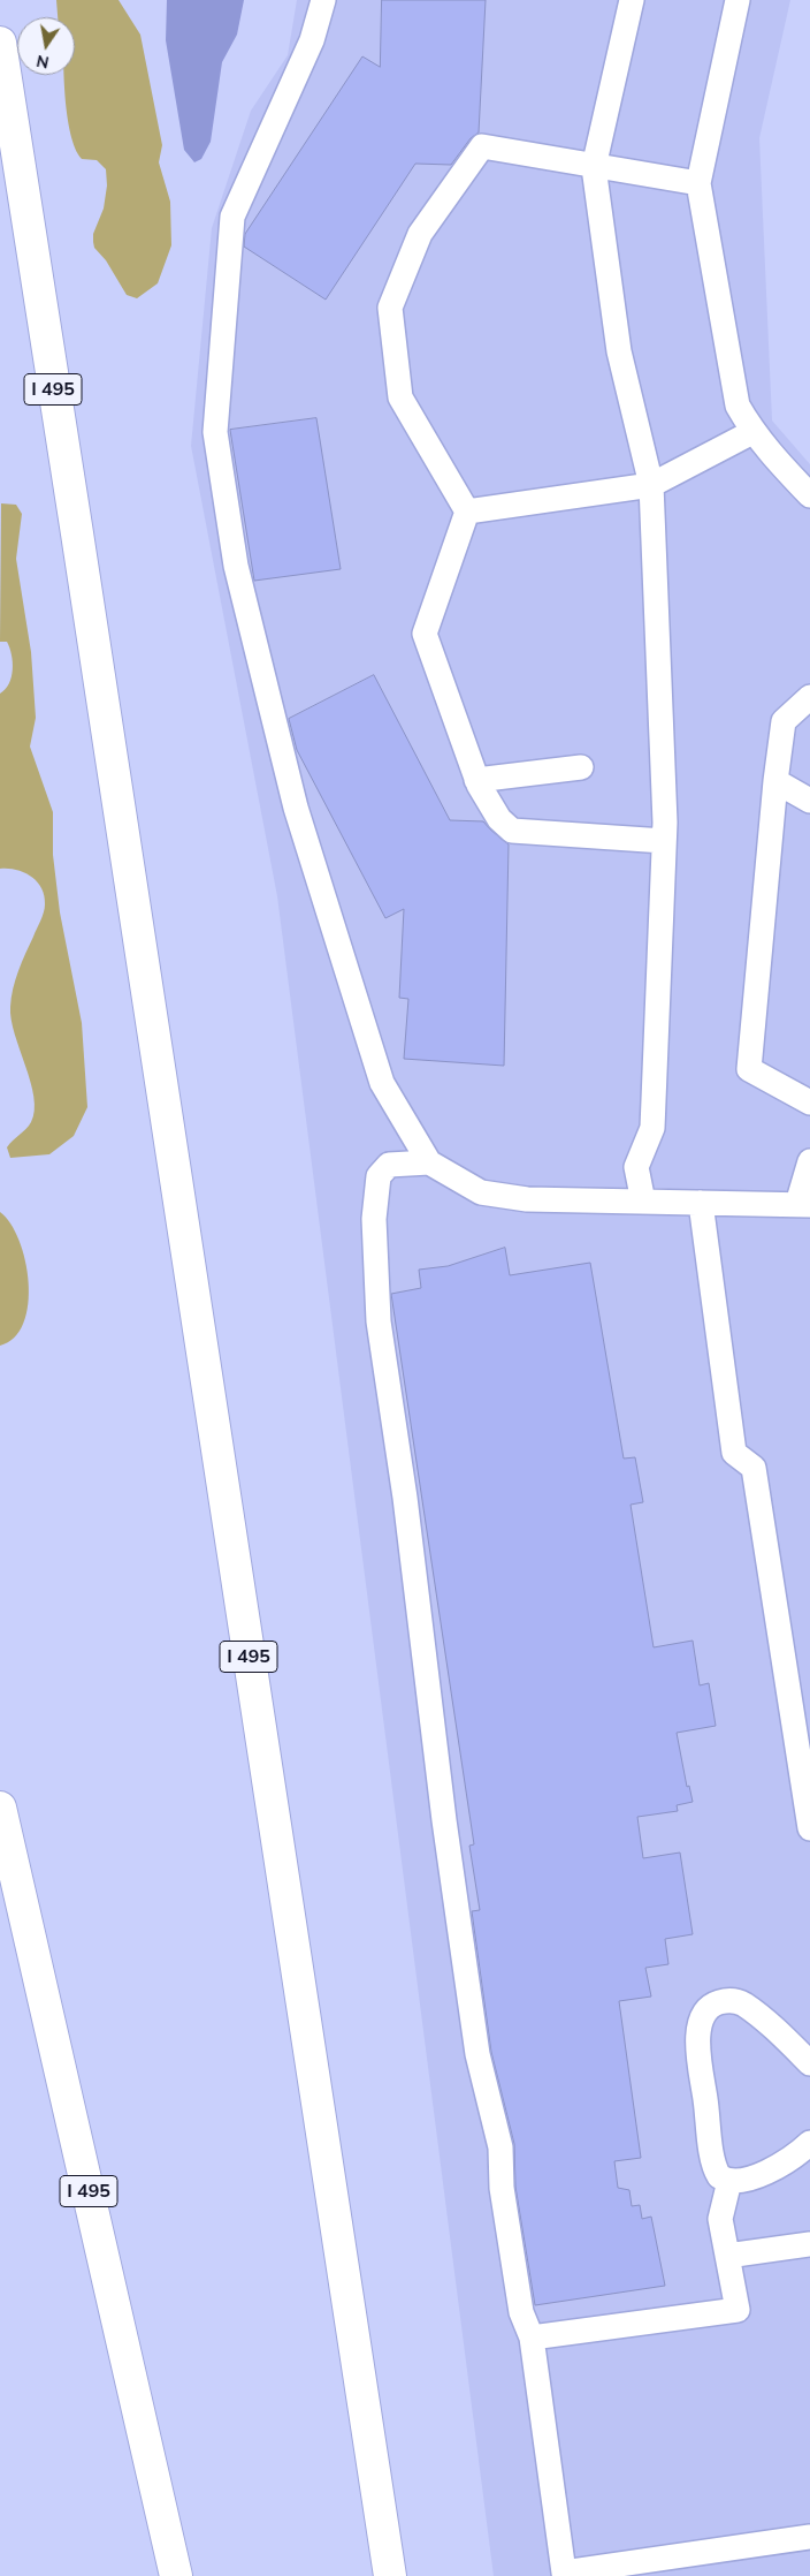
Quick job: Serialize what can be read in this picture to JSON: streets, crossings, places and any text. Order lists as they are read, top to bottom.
{
  "streets": {
    "highway": ["I 495"]
  },
  "north": "bottom"
}
